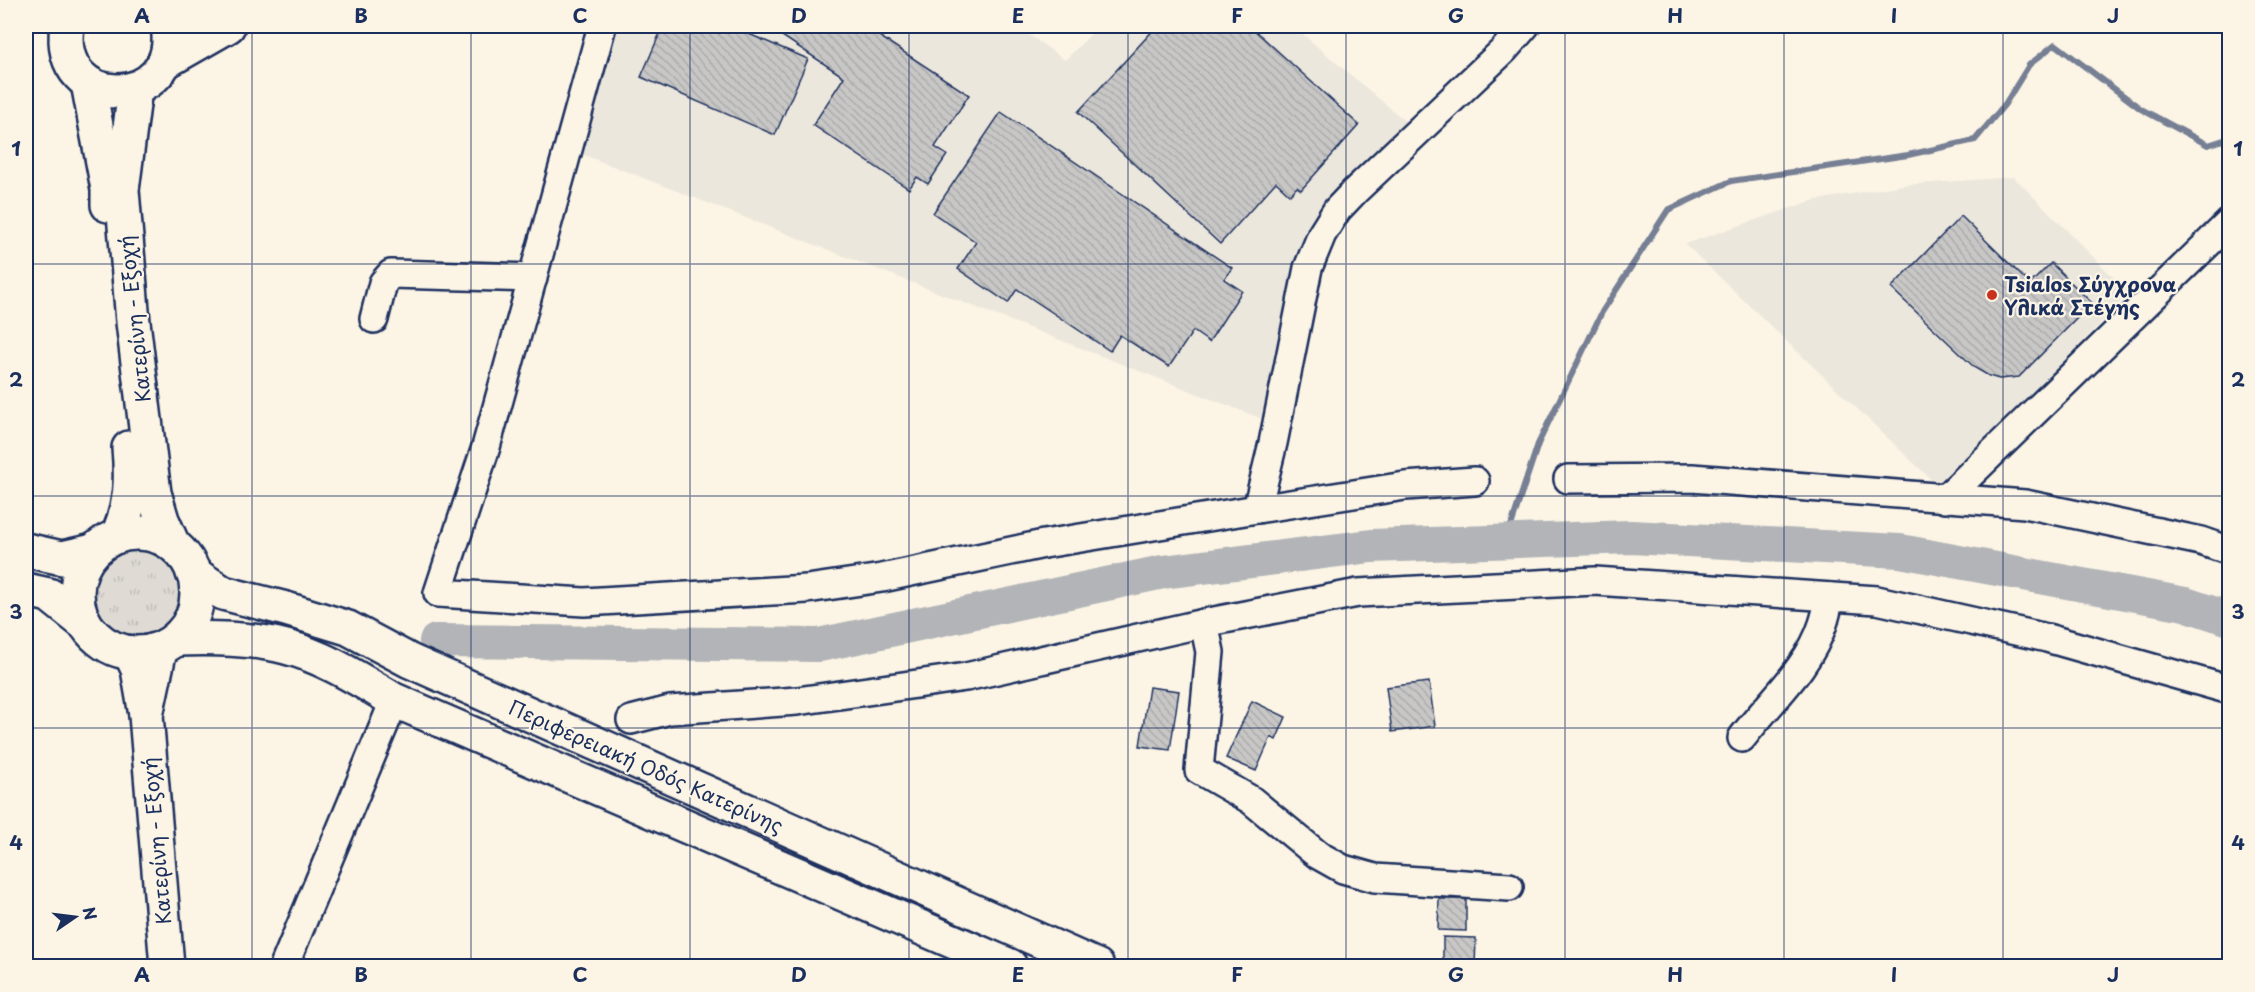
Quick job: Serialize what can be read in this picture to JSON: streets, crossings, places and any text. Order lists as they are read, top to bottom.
{
  "streets": {
    "main road": ["Κατερίνη - Εξοχή", "Περιφερειακή Οδός Κατερίνης"]
  },
  "crossings": [
    ["Κατερίνη - Εξοχή", "Περιφερειακή Οδός Κατερίνης"]
  ],
  "places": ["Tsialos Σύγχρονα Υλικά Στέγης"],
  "north": "right",
  "grid": {
    "columns": [
      "A",
      "B",
      "C",
      "D",
      "E",
      "F",
      "G",
      "H",
      "I",
      "J"
    ],
    "rows": [
      "1",
      "2",
      "3",
      "4"
    ]
  }
}
